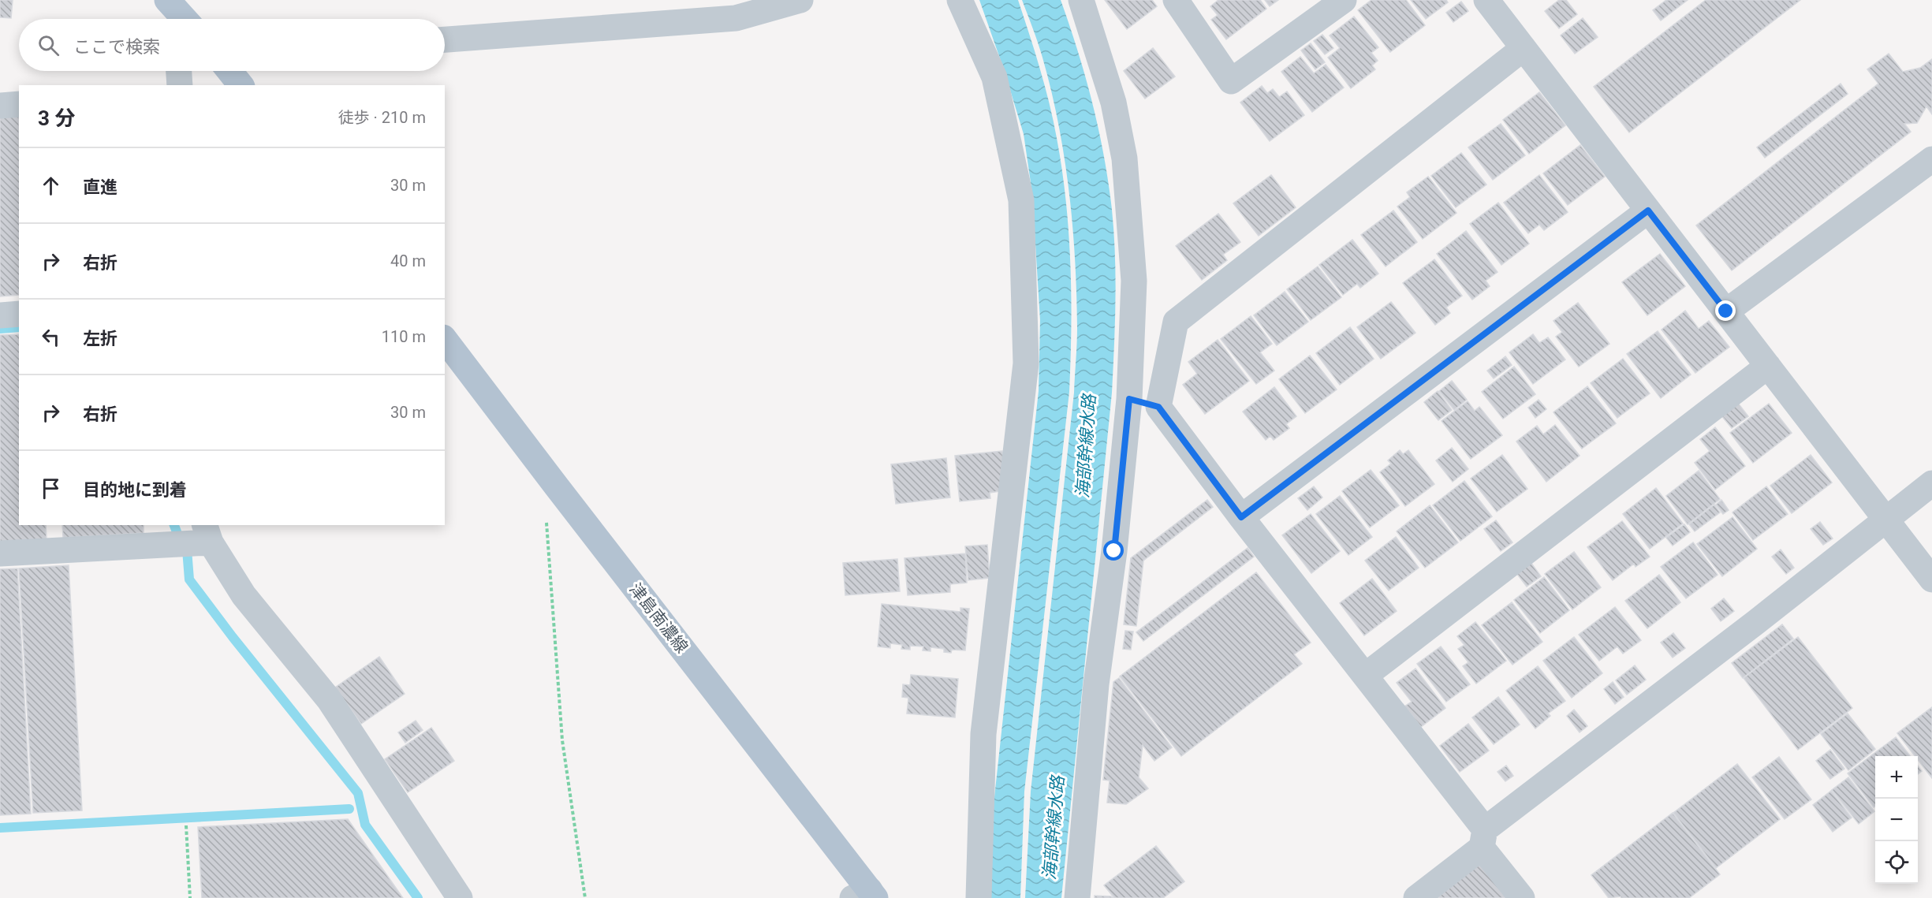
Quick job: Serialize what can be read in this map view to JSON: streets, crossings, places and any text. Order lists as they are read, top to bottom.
{
  "streets": {
    "main road": ["津島南濃線"]
  },
  "water": ["海部幹線水路"],
  "page": {
    "search": "ここで検索",
    "heading": ["3 分", "徒歩 · 210 m"],
    "list": [
      ["直進", "30 m"],
      ["右折", "40 m"],
      ["左折", "110 m"],
      ["右折", "30 m"],
      "目的地に到着"
    ],
    "map_buttons": ["+", "−"]
  }
}
